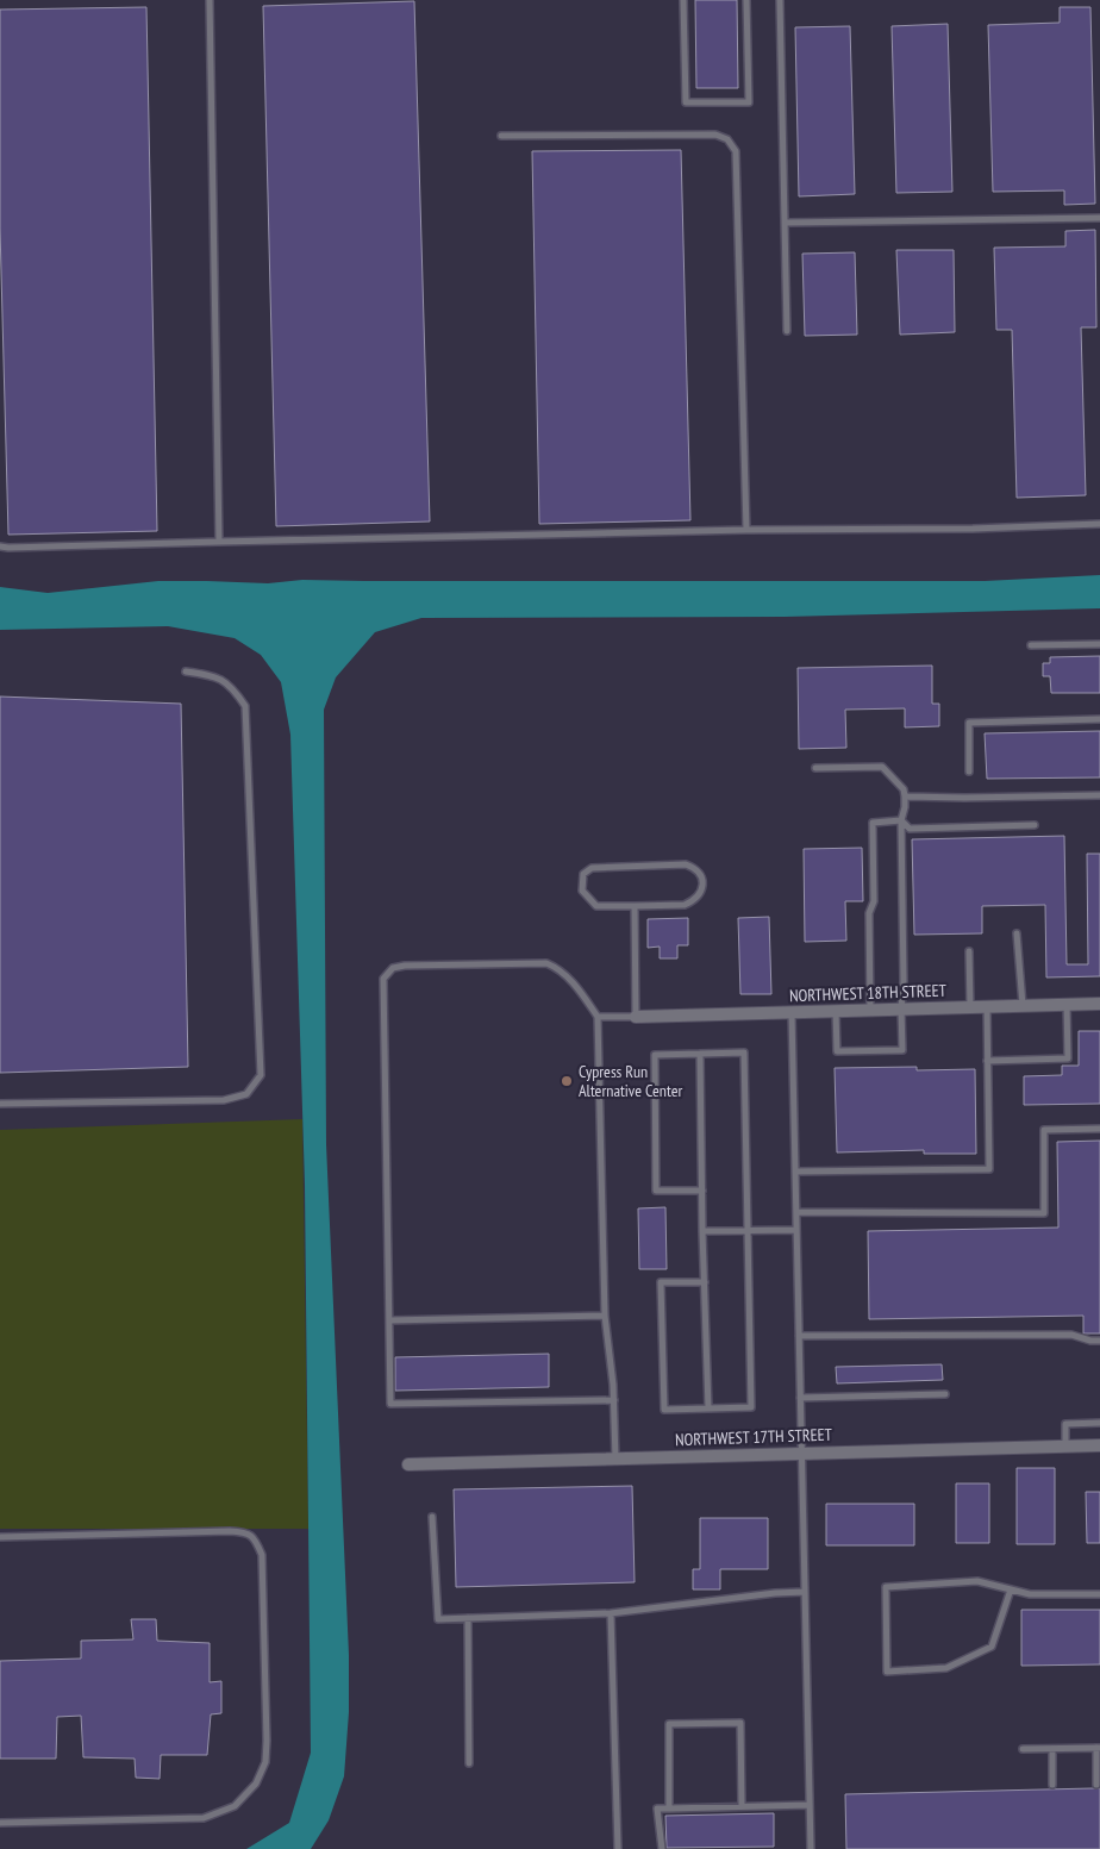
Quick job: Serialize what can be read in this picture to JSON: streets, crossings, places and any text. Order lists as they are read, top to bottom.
{
  "streets": {
    "street": ["NORTHWEST 18TH STREET", "NORTHWEST 17TH STREET"]
  },
  "places": ["Cypress Run Alternative Center"]
}
